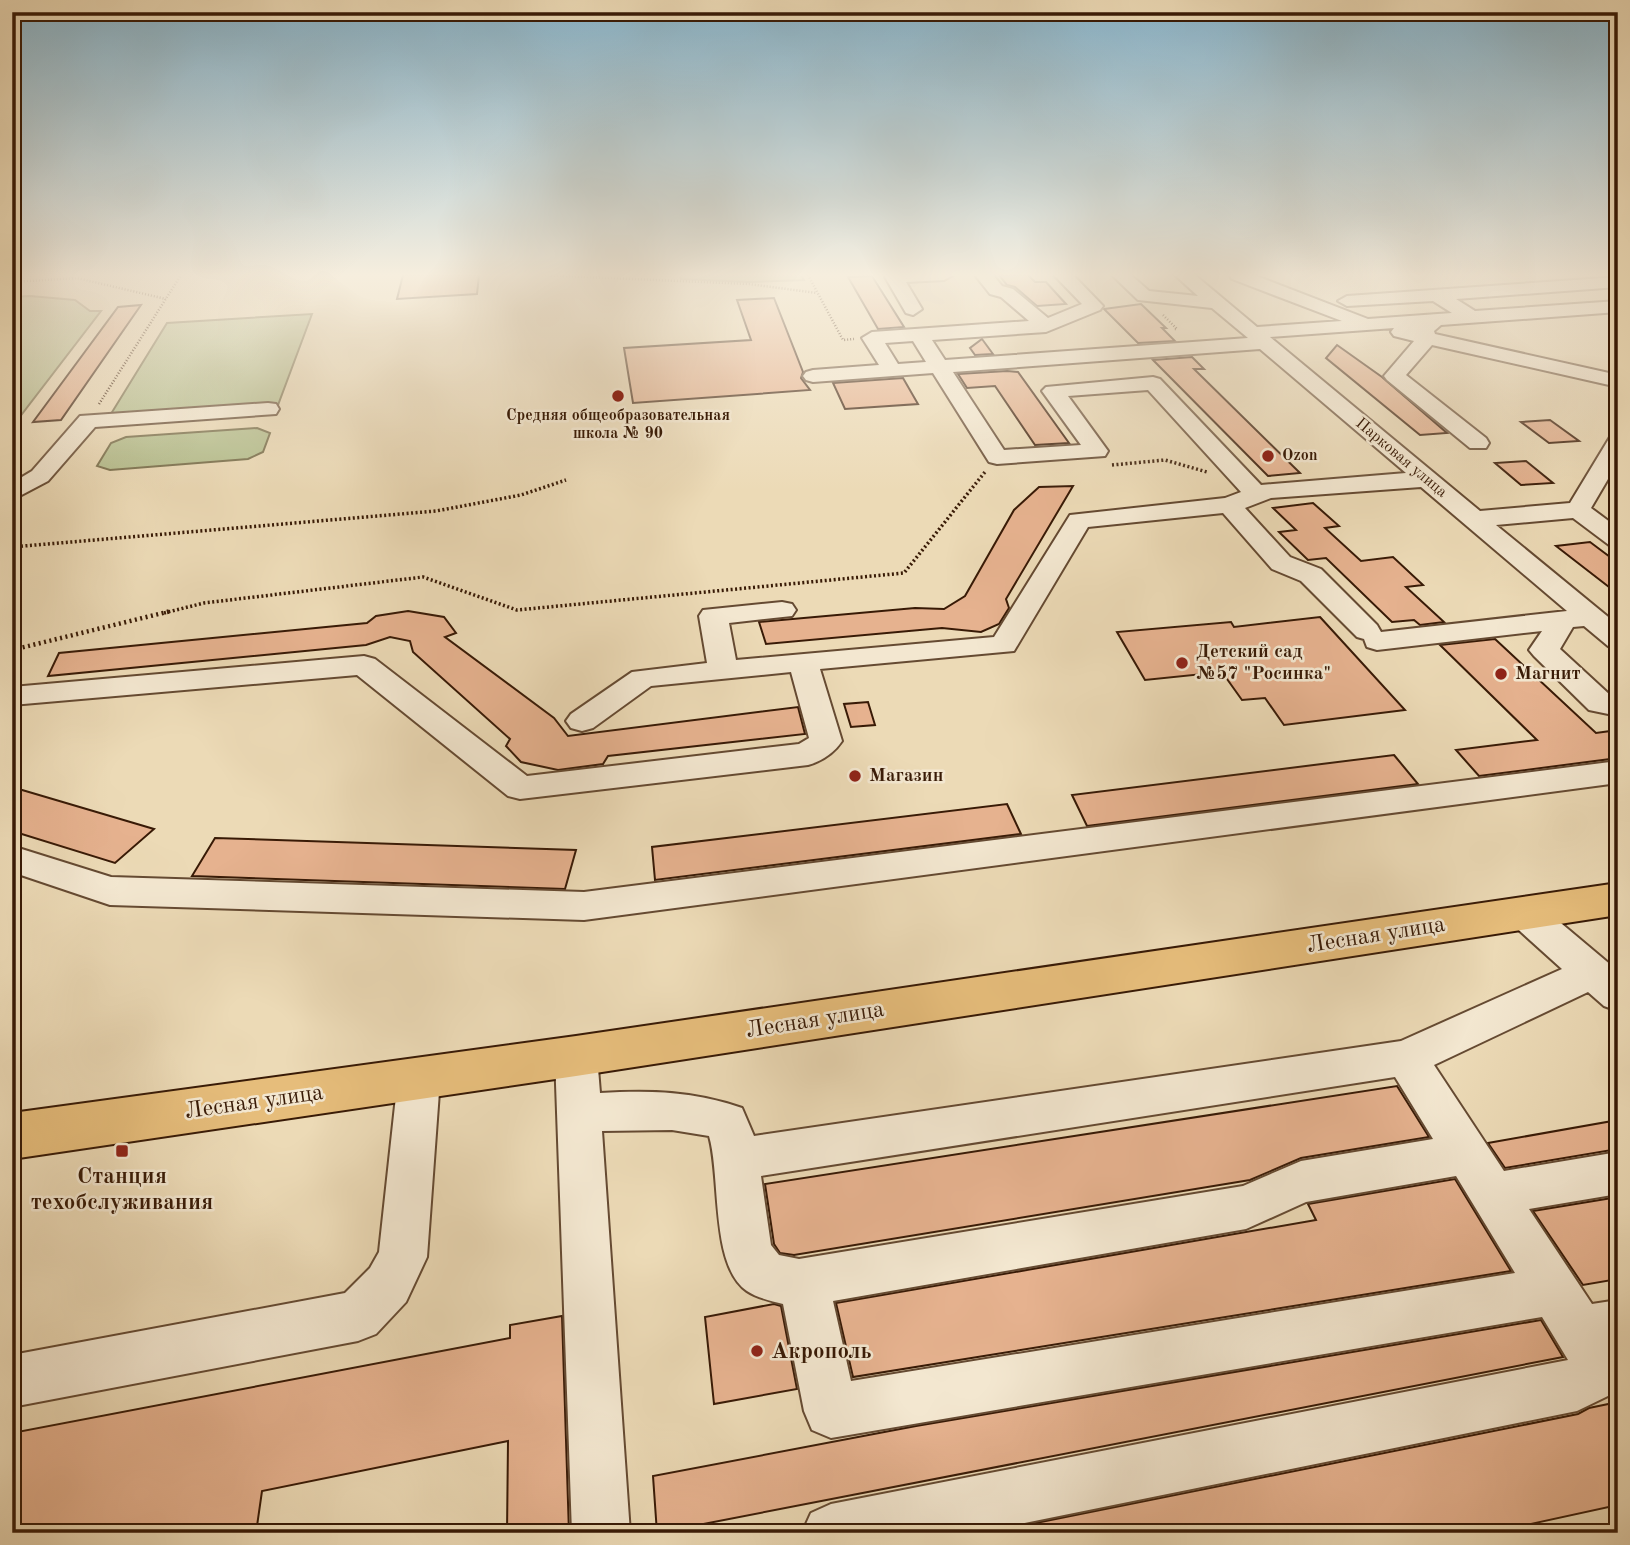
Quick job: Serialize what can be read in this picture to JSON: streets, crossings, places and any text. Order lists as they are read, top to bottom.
{
  "streets": {
    "main road": ["Лесная улица"],
    "street": ["Парковая улица"]
  },
  "places": {
    "other": [
      "Средняя общеобразовательная школа № 90",
      "Ozon",
      "Детский сад №57 \"Росинка\"",
      "Магнит",
      "Магазин",
      "Акрополь"
    ],
    "transit": ["Станция техобслуживания"]
  }
}
